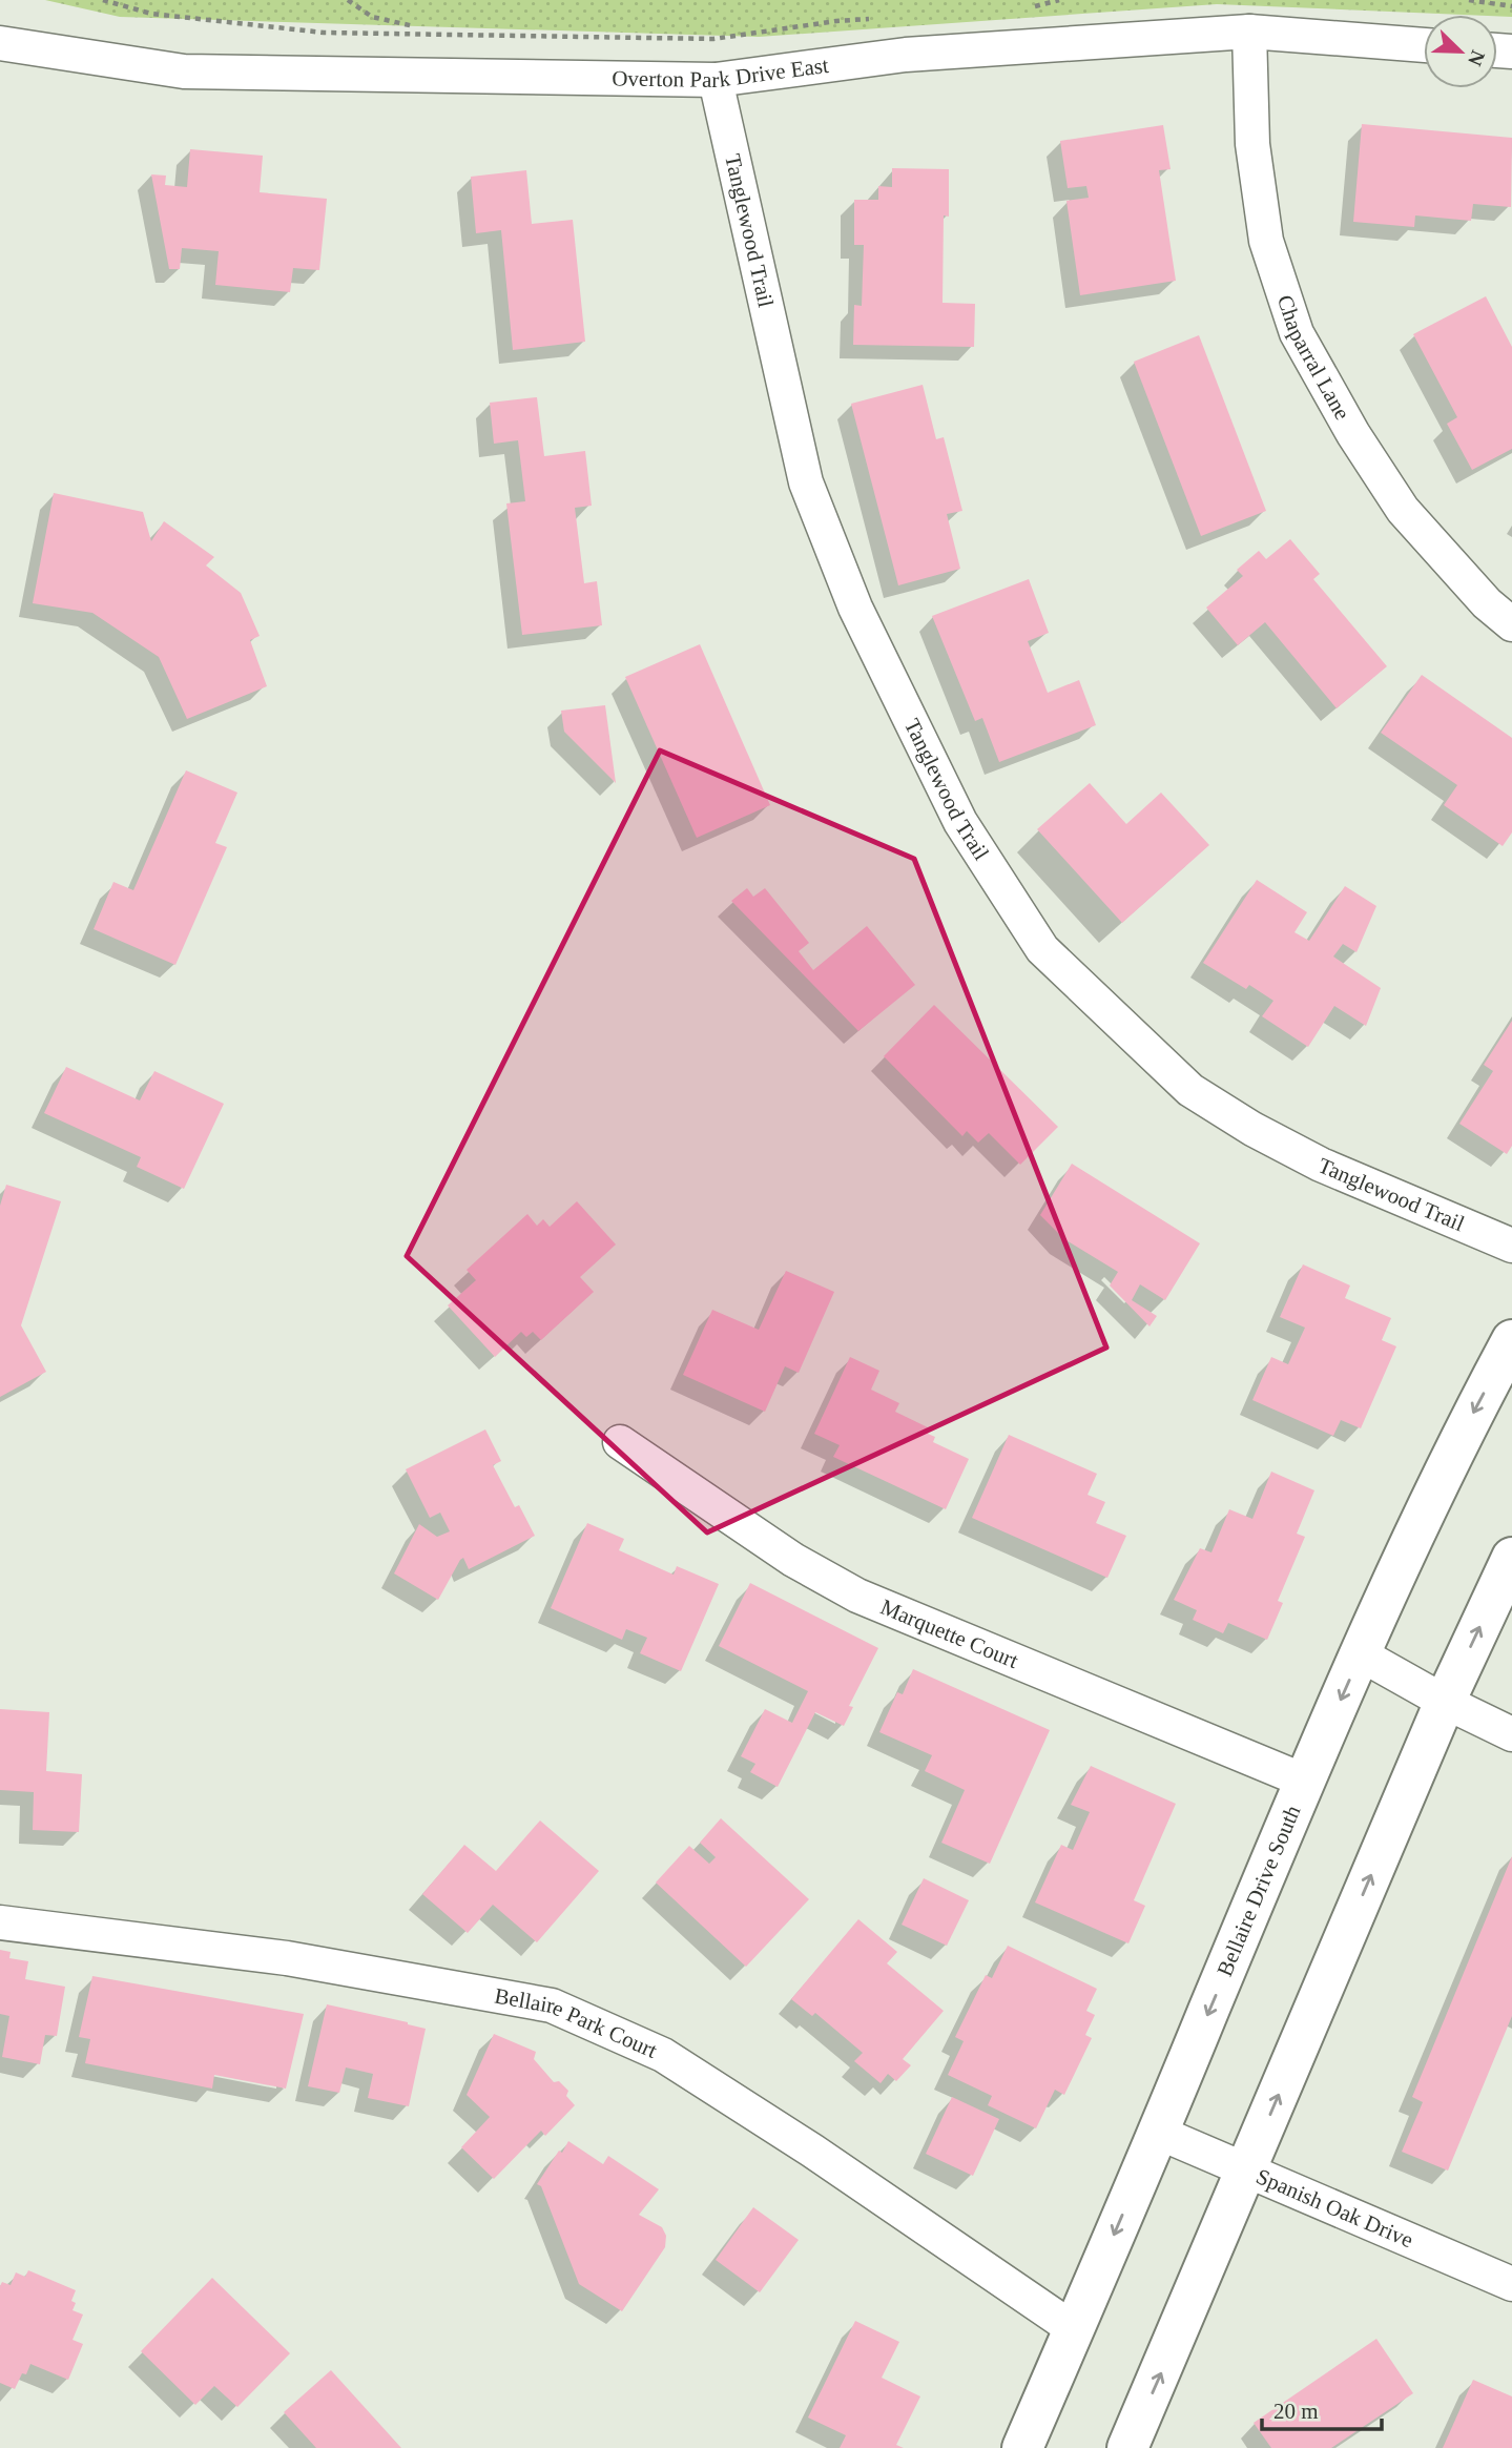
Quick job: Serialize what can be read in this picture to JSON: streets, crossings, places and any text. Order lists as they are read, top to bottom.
{
  "streets": {
    "main road": ["Bellaire Drive South"],
    "street": [
      "Overton Park Drive East",
      "Tanglewood Trail",
      "Chaparral Lane",
      "Marquette Court",
      "Bellaire Park Court",
      "Spanish Oak Drive"
    ]
  },
  "crossings": [
    ["Overton Park Drive East", "Tanglewood Trail"],
    ["Overton Park Drive East", "Chaparral Lane"],
    ["Marquette Court", "Bellaire Drive South"],
    ["Bellaire Drive South", "Bellaire Park Court"],
    ["Bellaire Drive South", "Spanish Oak Drive"]
  ],
  "scale_bar": "20 m",
  "north": "bottom right"
}
